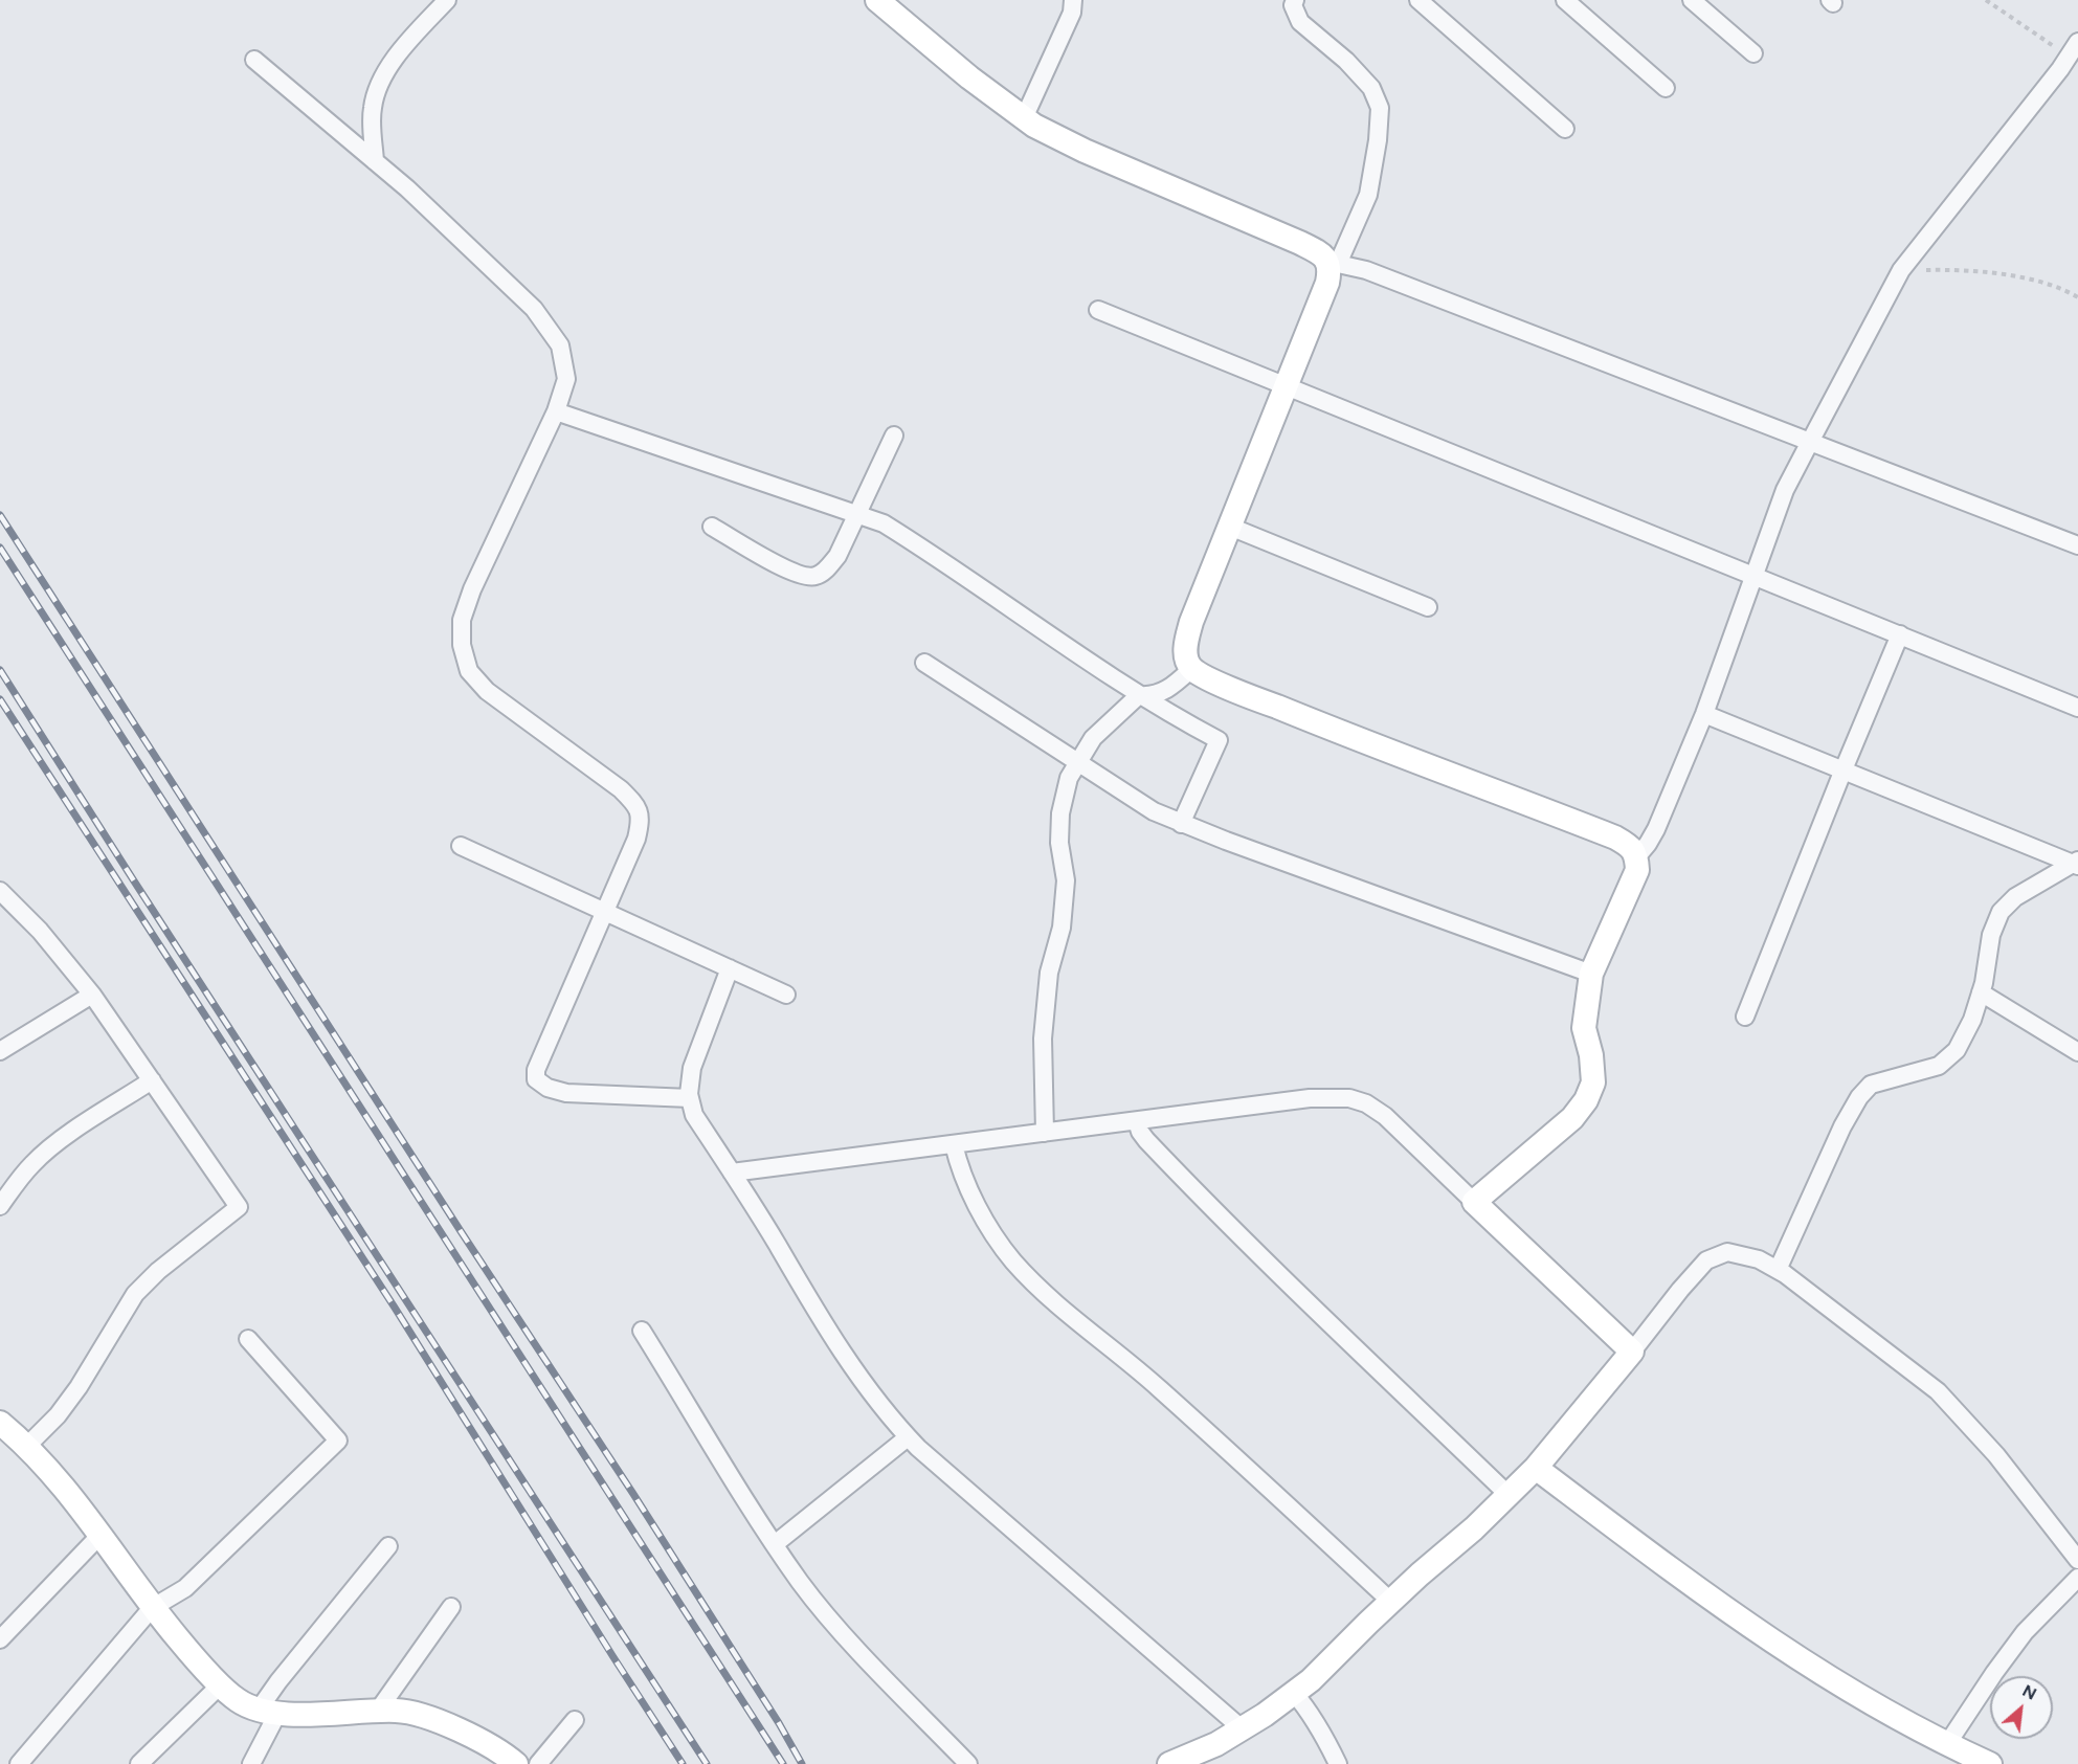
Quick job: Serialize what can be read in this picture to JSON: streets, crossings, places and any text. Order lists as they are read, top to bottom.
{
  "north": "top right"
}
